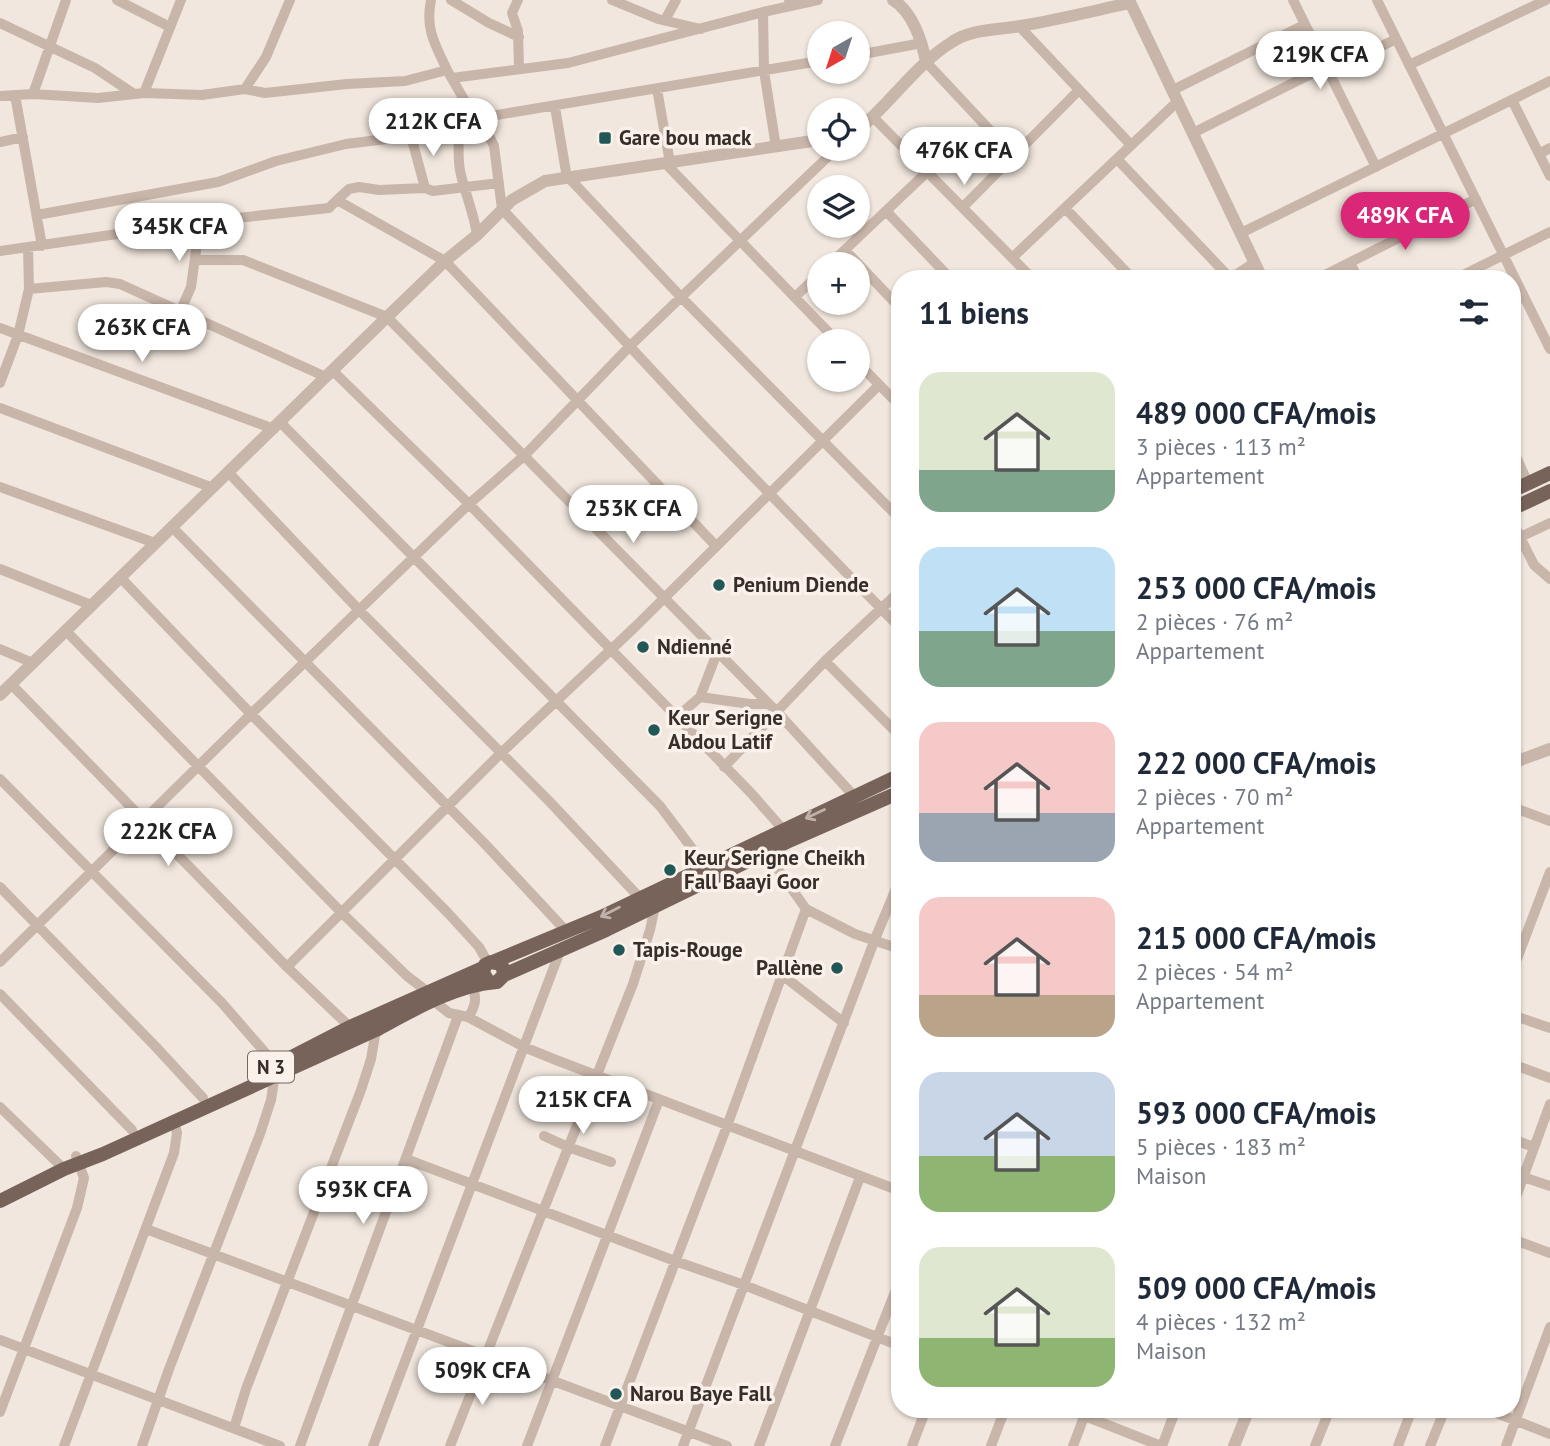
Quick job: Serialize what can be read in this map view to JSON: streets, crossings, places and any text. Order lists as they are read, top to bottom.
{
  "streets": {
    "main road": ["N 3"]
  },
  "places": {
    "transit": ["Gare bou mack"],
    "other": [
      "Penium Diende",
      "Ndienné",
      "Keur Serigne Abdou Latif",
      "Keur Serigne Cheikh Fall Baayi Goor",
      "Tapis-Rouge",
      "Pallène",
      "Narou Baye Fall"
    ]
  },
  "north": "bottom left",
  "page": {
    "map_buttons": ["+", "−"],
    "price": [
      "219K CFA",
      "212K CFA",
      "476K CFA",
      "489K CFA",
      "345K CFA",
      "263K CFA",
      "253K CFA",
      "222K CFA",
      "215K CFA",
      "593K CFA",
      "509K CFA"
    ],
    "heading": "11 biens",
    "list": [
      {
        "name": "489 000 CFA/mois",
        "note": "3 pièces · 113 m² · Appartement"
      },
      {
        "name": "253 000 CFA/mois",
        "note": "2 pièces · 76 m² · Appartement"
      },
      {
        "name": "222 000 CFA/mois",
        "note": "2 pièces · 70 m² · Appartement"
      },
      {
        "name": "215 000 CFA/mois",
        "note": "2 pièces · 54 m² · Appartement"
      },
      {
        "name": "593 000 CFA/mois",
        "note": "5 pièces · 183 m² · Maison"
      },
      {
        "name": "509 000 CFA/mois",
        "note": "4 pièces · 132 m² · Maison"
      }
    ]
  }
}
